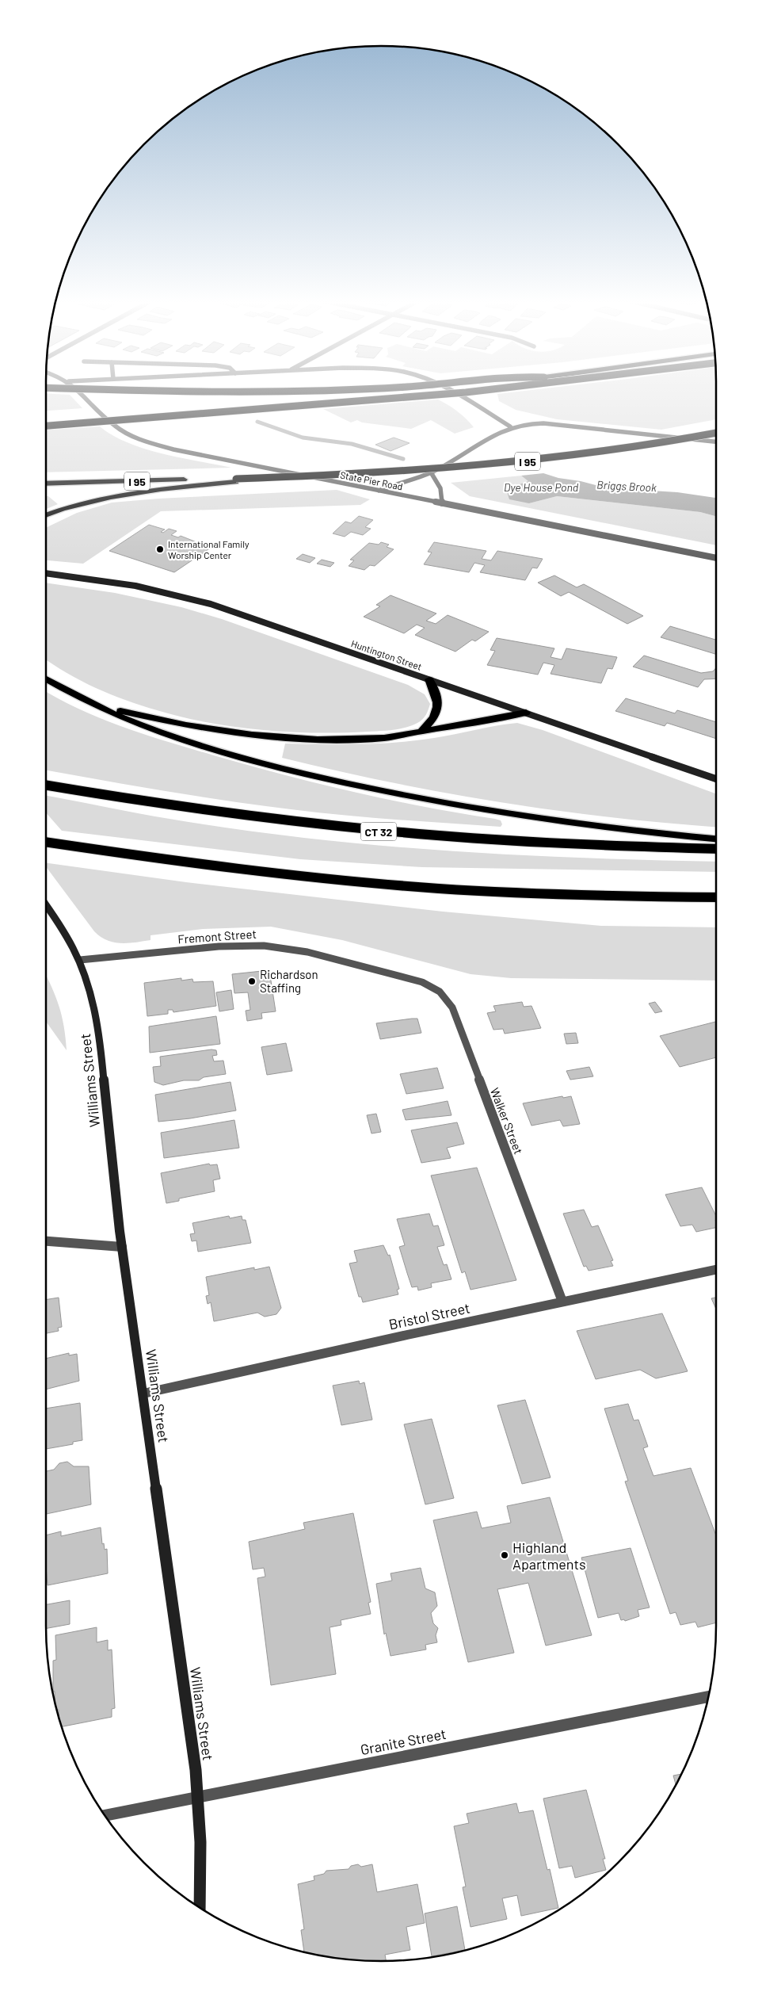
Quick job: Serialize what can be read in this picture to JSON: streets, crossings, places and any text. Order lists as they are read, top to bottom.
{
  "streets": {
    "highway": ["I 95"],
    "main road": ["Huntington Street", "CT 32", "Williams Street"],
    "street": [
      "State Pier Road",
      "Fremont Street",
      "Walker Street",
      "Bristol Street",
      "Granite Street"
    ]
  },
  "crossings": [
    ["Fremont Street", "Williams Street"],
    ["Fremont Street", "Walker Street"],
    ["Williams Street", "Bristol Street"],
    ["Williams Street", "Granite Street"],
    ["Walker Street", "Bristol Street"]
  ],
  "water": ["Briggs Brook", "Dye House Pond"],
  "places": ["International Family Worship Center", "Richardson Staffing", "Highland Apartments"]
}
